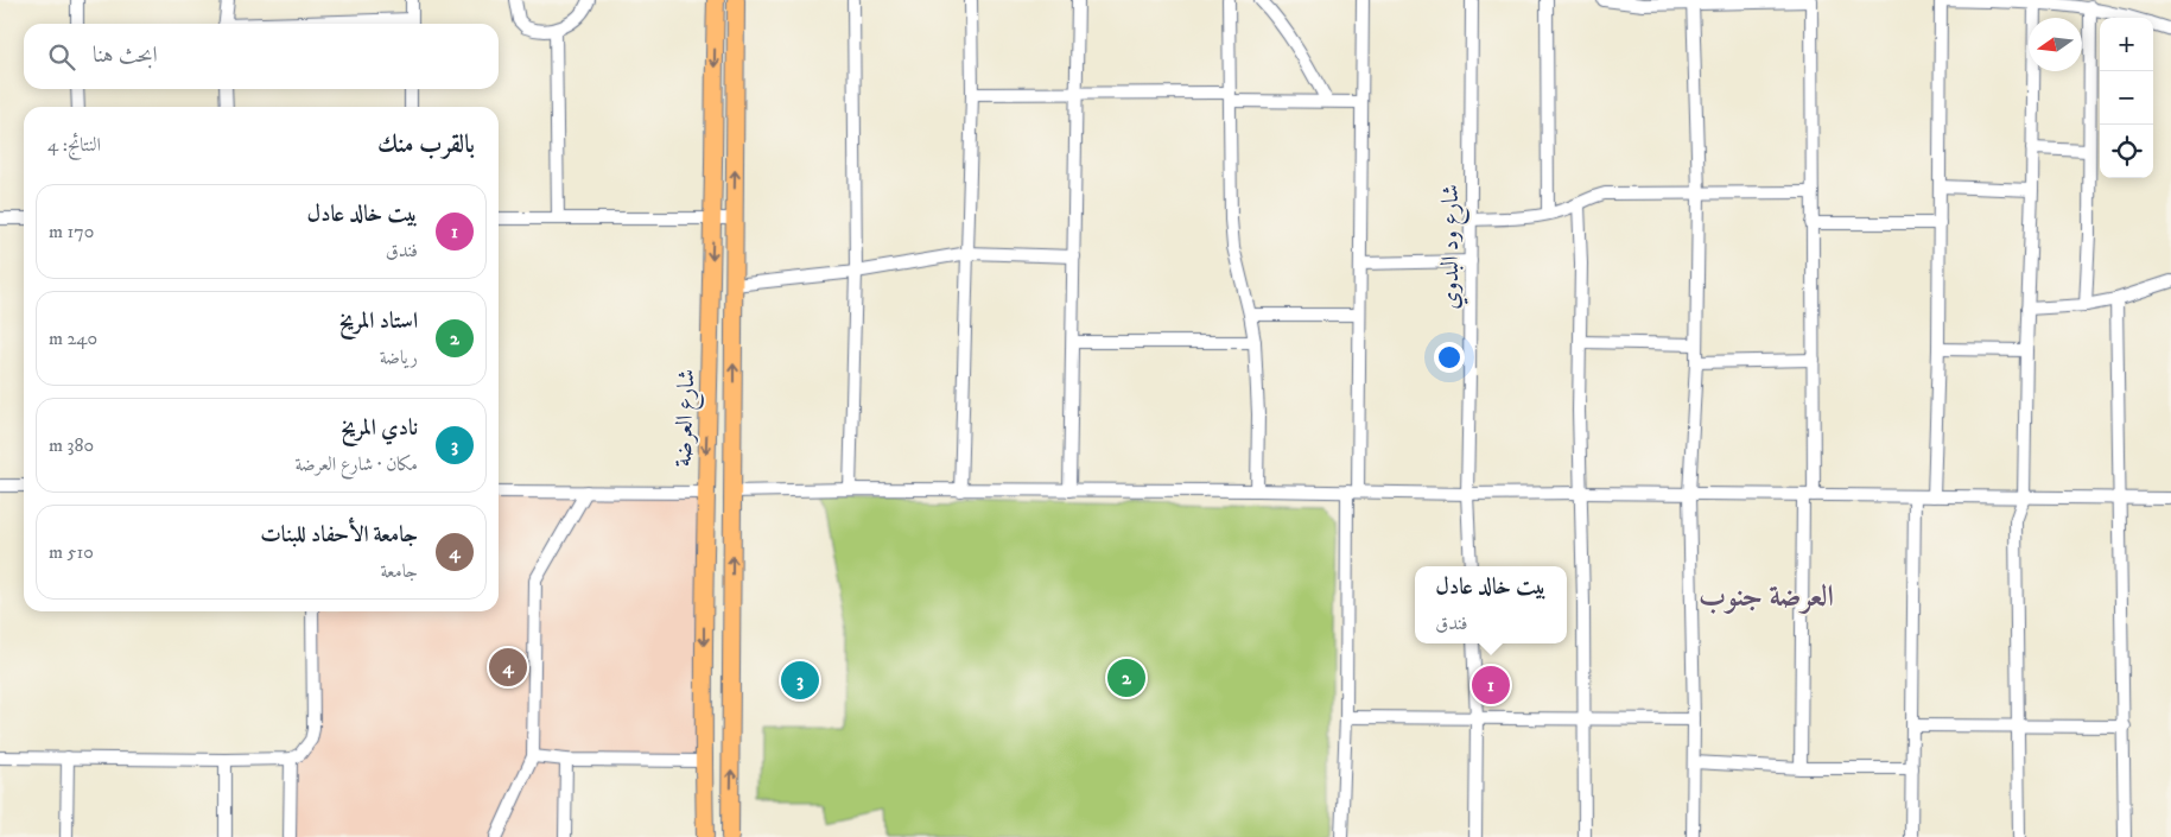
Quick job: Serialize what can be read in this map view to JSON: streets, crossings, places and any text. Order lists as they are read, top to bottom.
{
  "streets": {
    "main road": ["شارع العرضة"],
    "street": ["شارع ود البدوي"]
  },
  "districts": ["العرضة جنوب"],
  "north": "left",
  "page": {
    "map_buttons": ["+", "−"],
    "search": "ابحث هنا",
    "heading": ["بالقرب منك", "النتائج: 4"],
    "list": [
      {
        "mark": "1",
        "name": "بيت خالد عادل",
        "note": "فندق",
        "value": "170 m"
      },
      {
        "mark": "2",
        "name": "استاد المريخ",
        "note": "رياضة",
        "value": "240 m"
      },
      {
        "mark": "3",
        "name": "نادي المريخ",
        "note": "مكان · شارع العرضة",
        "value": "380 m"
      },
      {
        "mark": "4",
        "name": "جامعة الأحفاد للبنات",
        "note": "جامعة",
        "value": "510 m"
      }
    ],
    "popup": ["بيت خالد عادل", "فندق"],
    "pins": [
      "4",
      "2",
      "3",
      "1"
    ]
  }
}
